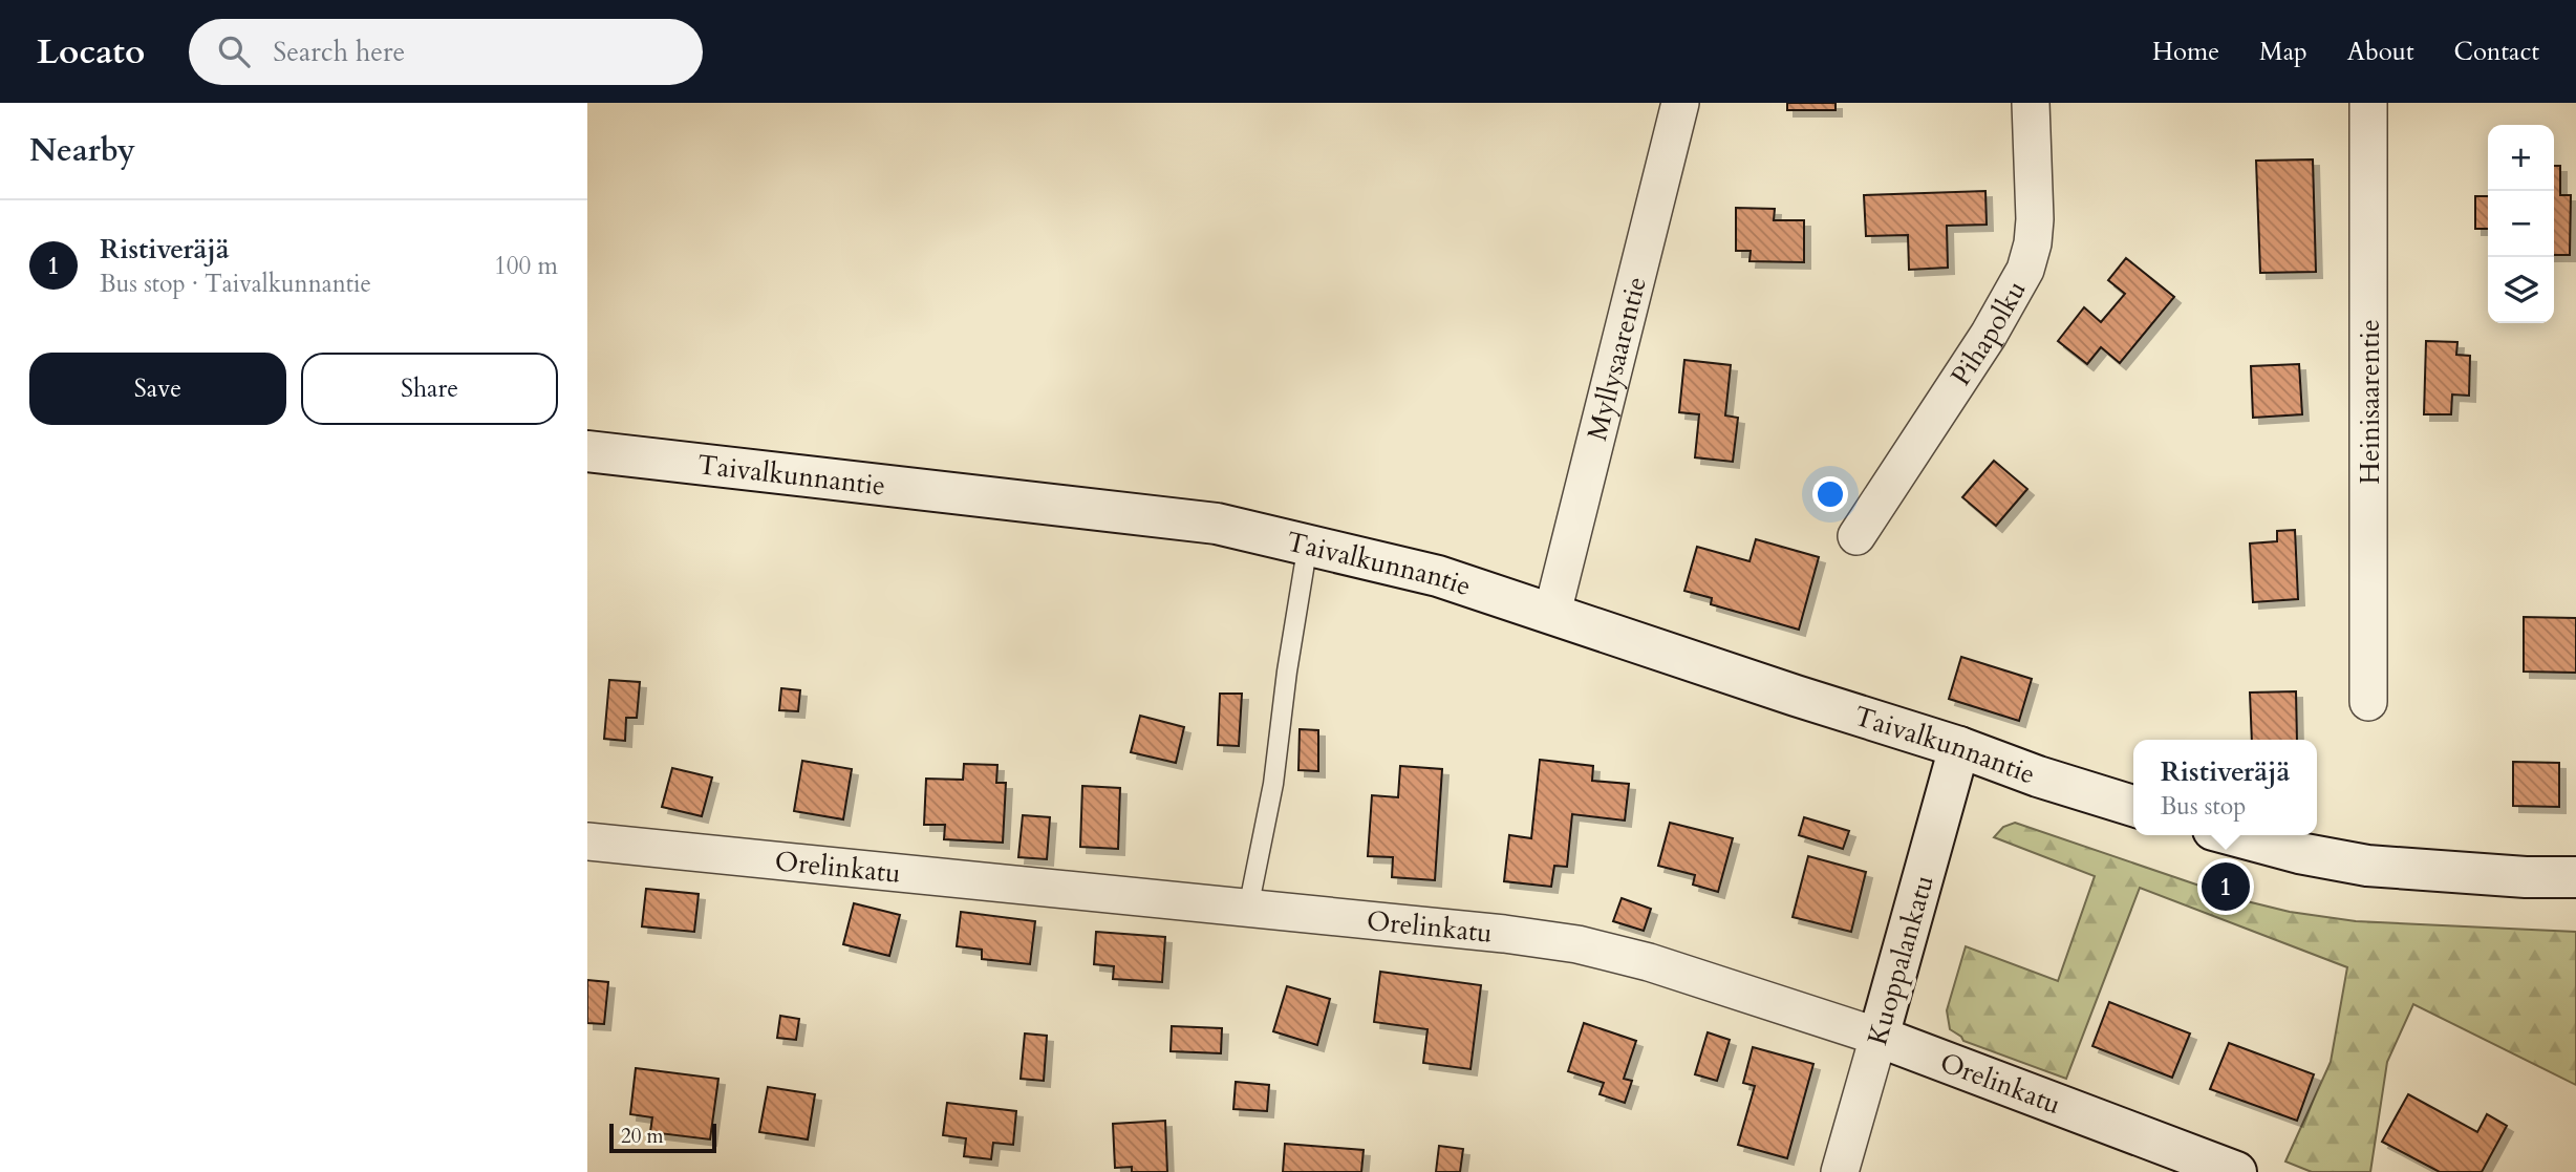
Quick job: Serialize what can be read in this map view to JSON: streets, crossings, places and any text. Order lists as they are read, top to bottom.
{
  "streets": {
    "street": [
      "Pihapolku",
      "Myllysaarentie",
      "Heinisaarentie",
      "Taivalkunnantie",
      "Orelinkatu",
      "Kuoppalankatu"
    ]
  },
  "crossings": [
    ["Myllysaarentie", "Taivalkunnantie"],
    ["Taivalkunnantie", "Kuoppalankatu"],
    ["Orelinkatu", "Kuoppalankatu"]
  ],
  "scale_bar": "20 m",
  "page": {
    "header": "Locato",
    "search": "Search here",
    "nav": [
      "Home",
      "Map",
      "About",
      "Contact"
    ],
    "heading": "Nearby",
    "map_buttons": ["+", "−"],
    "list": [
      {
        "mark": "1",
        "name": "Ristiveräjä",
        "note": "Bus stop · Taivalkunnantie",
        "value": "100 m"
      }
    ],
    "buttons": ["Save", "Share"],
    "popup": ["Ristiveräjä", "Bus stop"],
    "pins": "1",
    "scale": "20 m"
  }
}
